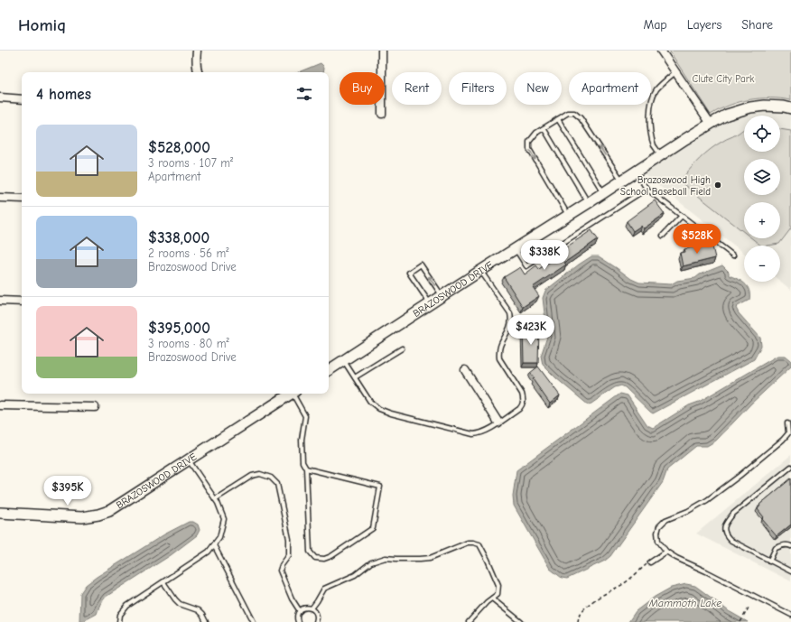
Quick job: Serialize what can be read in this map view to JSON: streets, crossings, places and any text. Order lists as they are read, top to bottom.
{
  "streets": {
    "street": ["BRAZOSWOOD DRIVE"]
  },
  "water": ["Mammoth Lake"],
  "parks": ["Clute City Park"],
  "places": ["Brazoswood High School Baseball Field"],
  "page": {
    "header": "Homiq",
    "nav": ["Map", "Layers", "Share"],
    "chip": [
      "Buy",
      "Rent",
      "Filters",
      "New",
      "Apartment"
    ],
    "heading": "4 homes",
    "map_buttons": ["+", "−"],
    "list": [
      {
        "name": "$528,000",
        "note": "3 rooms · 107 m² · Apartment"
      },
      {
        "name": "$338,000",
        "note": "2 rooms · 56 m² · Brazoswood Drive"
      },
      {
        "name": "$395,000",
        "note": "3 rooms · 80 m² · Brazoswood Drive"
      }
    ],
    "price": [
      "$528K",
      "$338K",
      "$423K",
      "$395K"
    ]
  }
}
